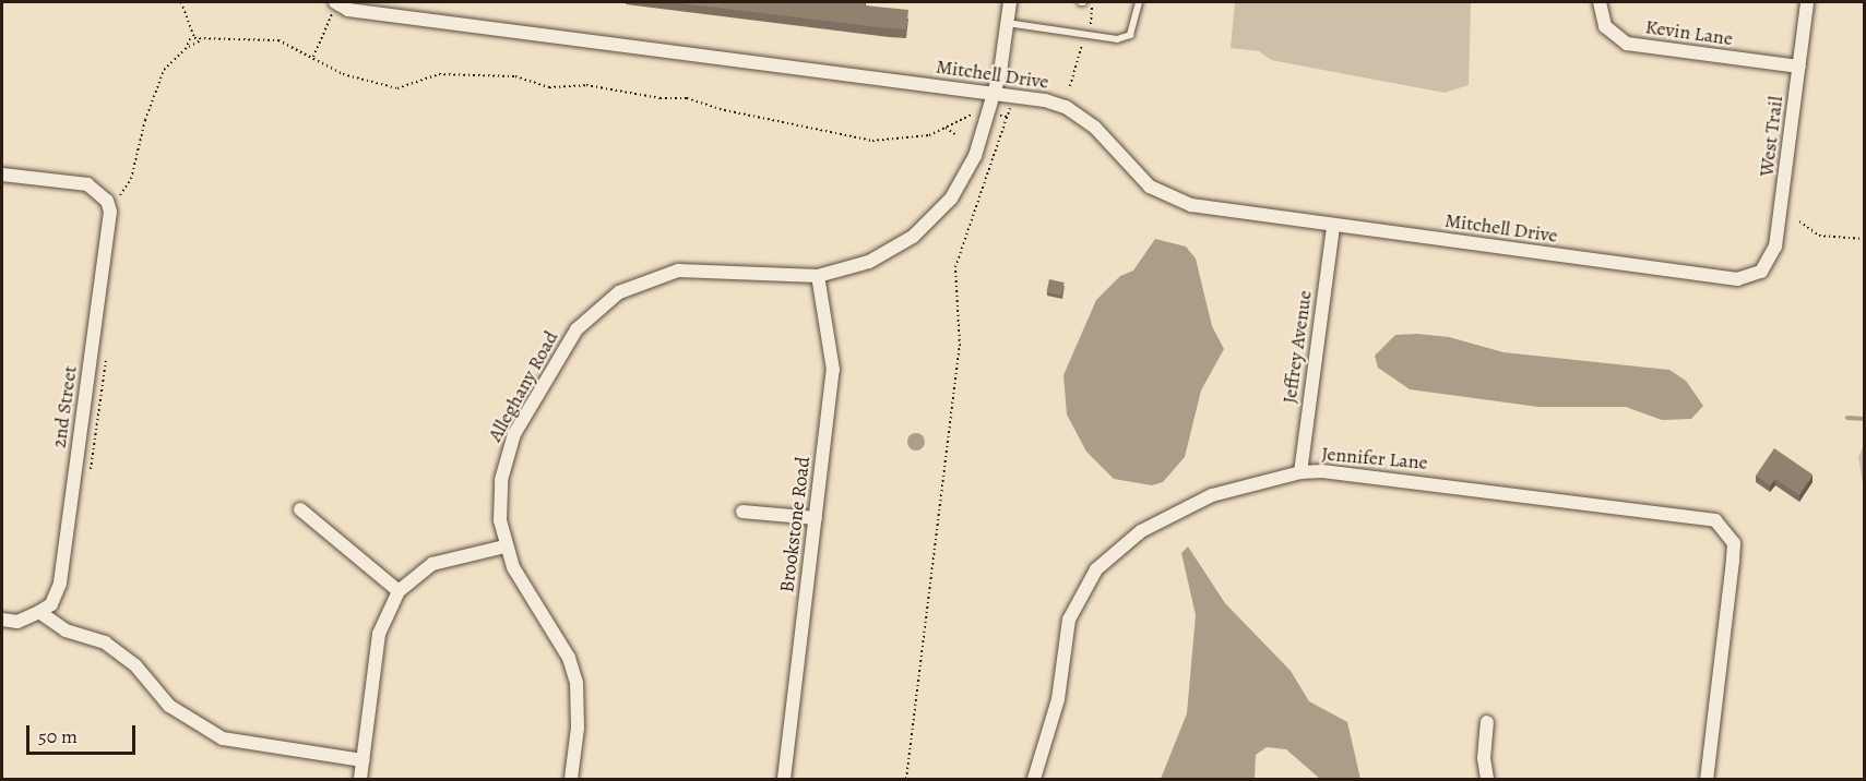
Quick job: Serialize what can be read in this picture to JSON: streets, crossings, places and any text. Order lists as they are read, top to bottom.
{
  "streets": {
    "street": [
      "Kevin Lane",
      "Mitchell Drive",
      "West Trail",
      "Jeffrey Avenue",
      "Alleghany Road",
      "2nd Street",
      "Jennifer Lane",
      "Brookstone Road"
    ]
  },
  "crossings": [
    ["Kevin Lane", "West Trail"],
    ["Mitchell Drive", "West Trail"],
    ["Mitchell Drive", "Jeffrey Avenue"],
    ["Mitchell Drive", "Alleghany Road"],
    ["Jeffrey Avenue", "Jennifer Lane"],
    ["Alleghany Road", "Brookstone Road"]
  ],
  "scale_bar": "50 m"
}
